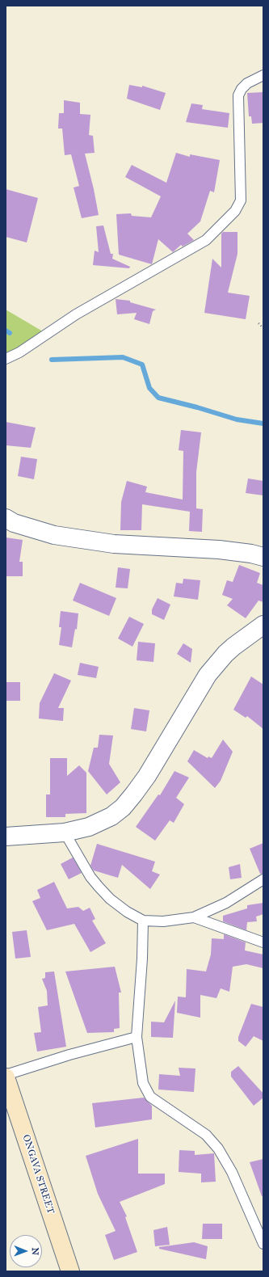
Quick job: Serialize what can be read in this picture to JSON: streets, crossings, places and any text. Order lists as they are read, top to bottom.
{
  "streets": {
    "street": ["ONGAVA STREET"]
  },
  "north": "right"
}
